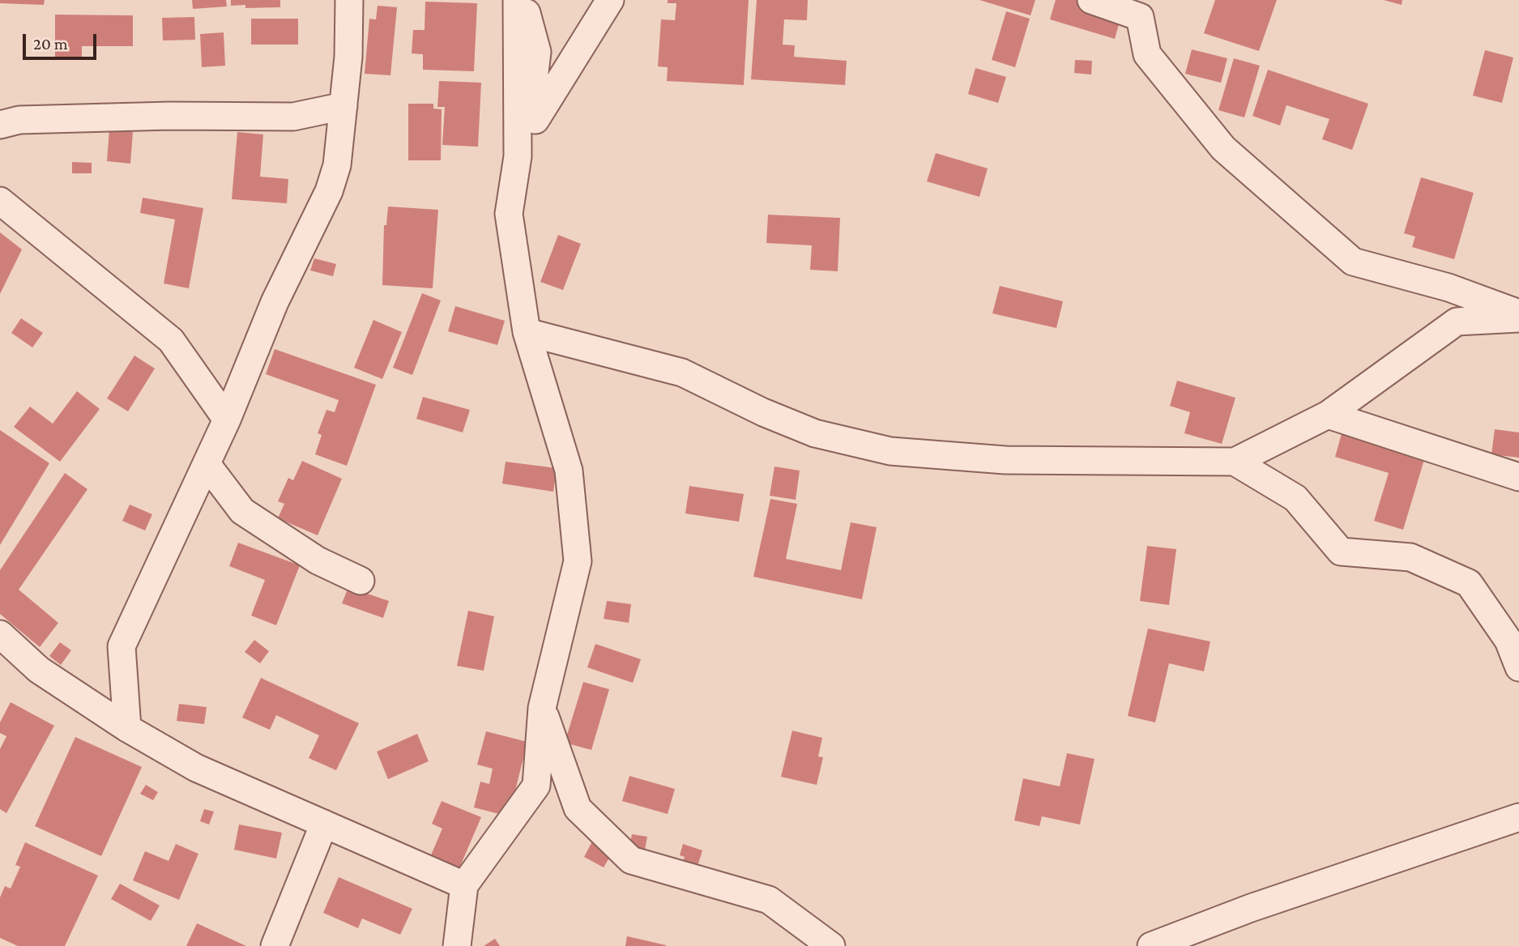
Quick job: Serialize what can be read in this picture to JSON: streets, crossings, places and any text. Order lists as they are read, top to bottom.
{
  "scale_bar": "20 m"
}
